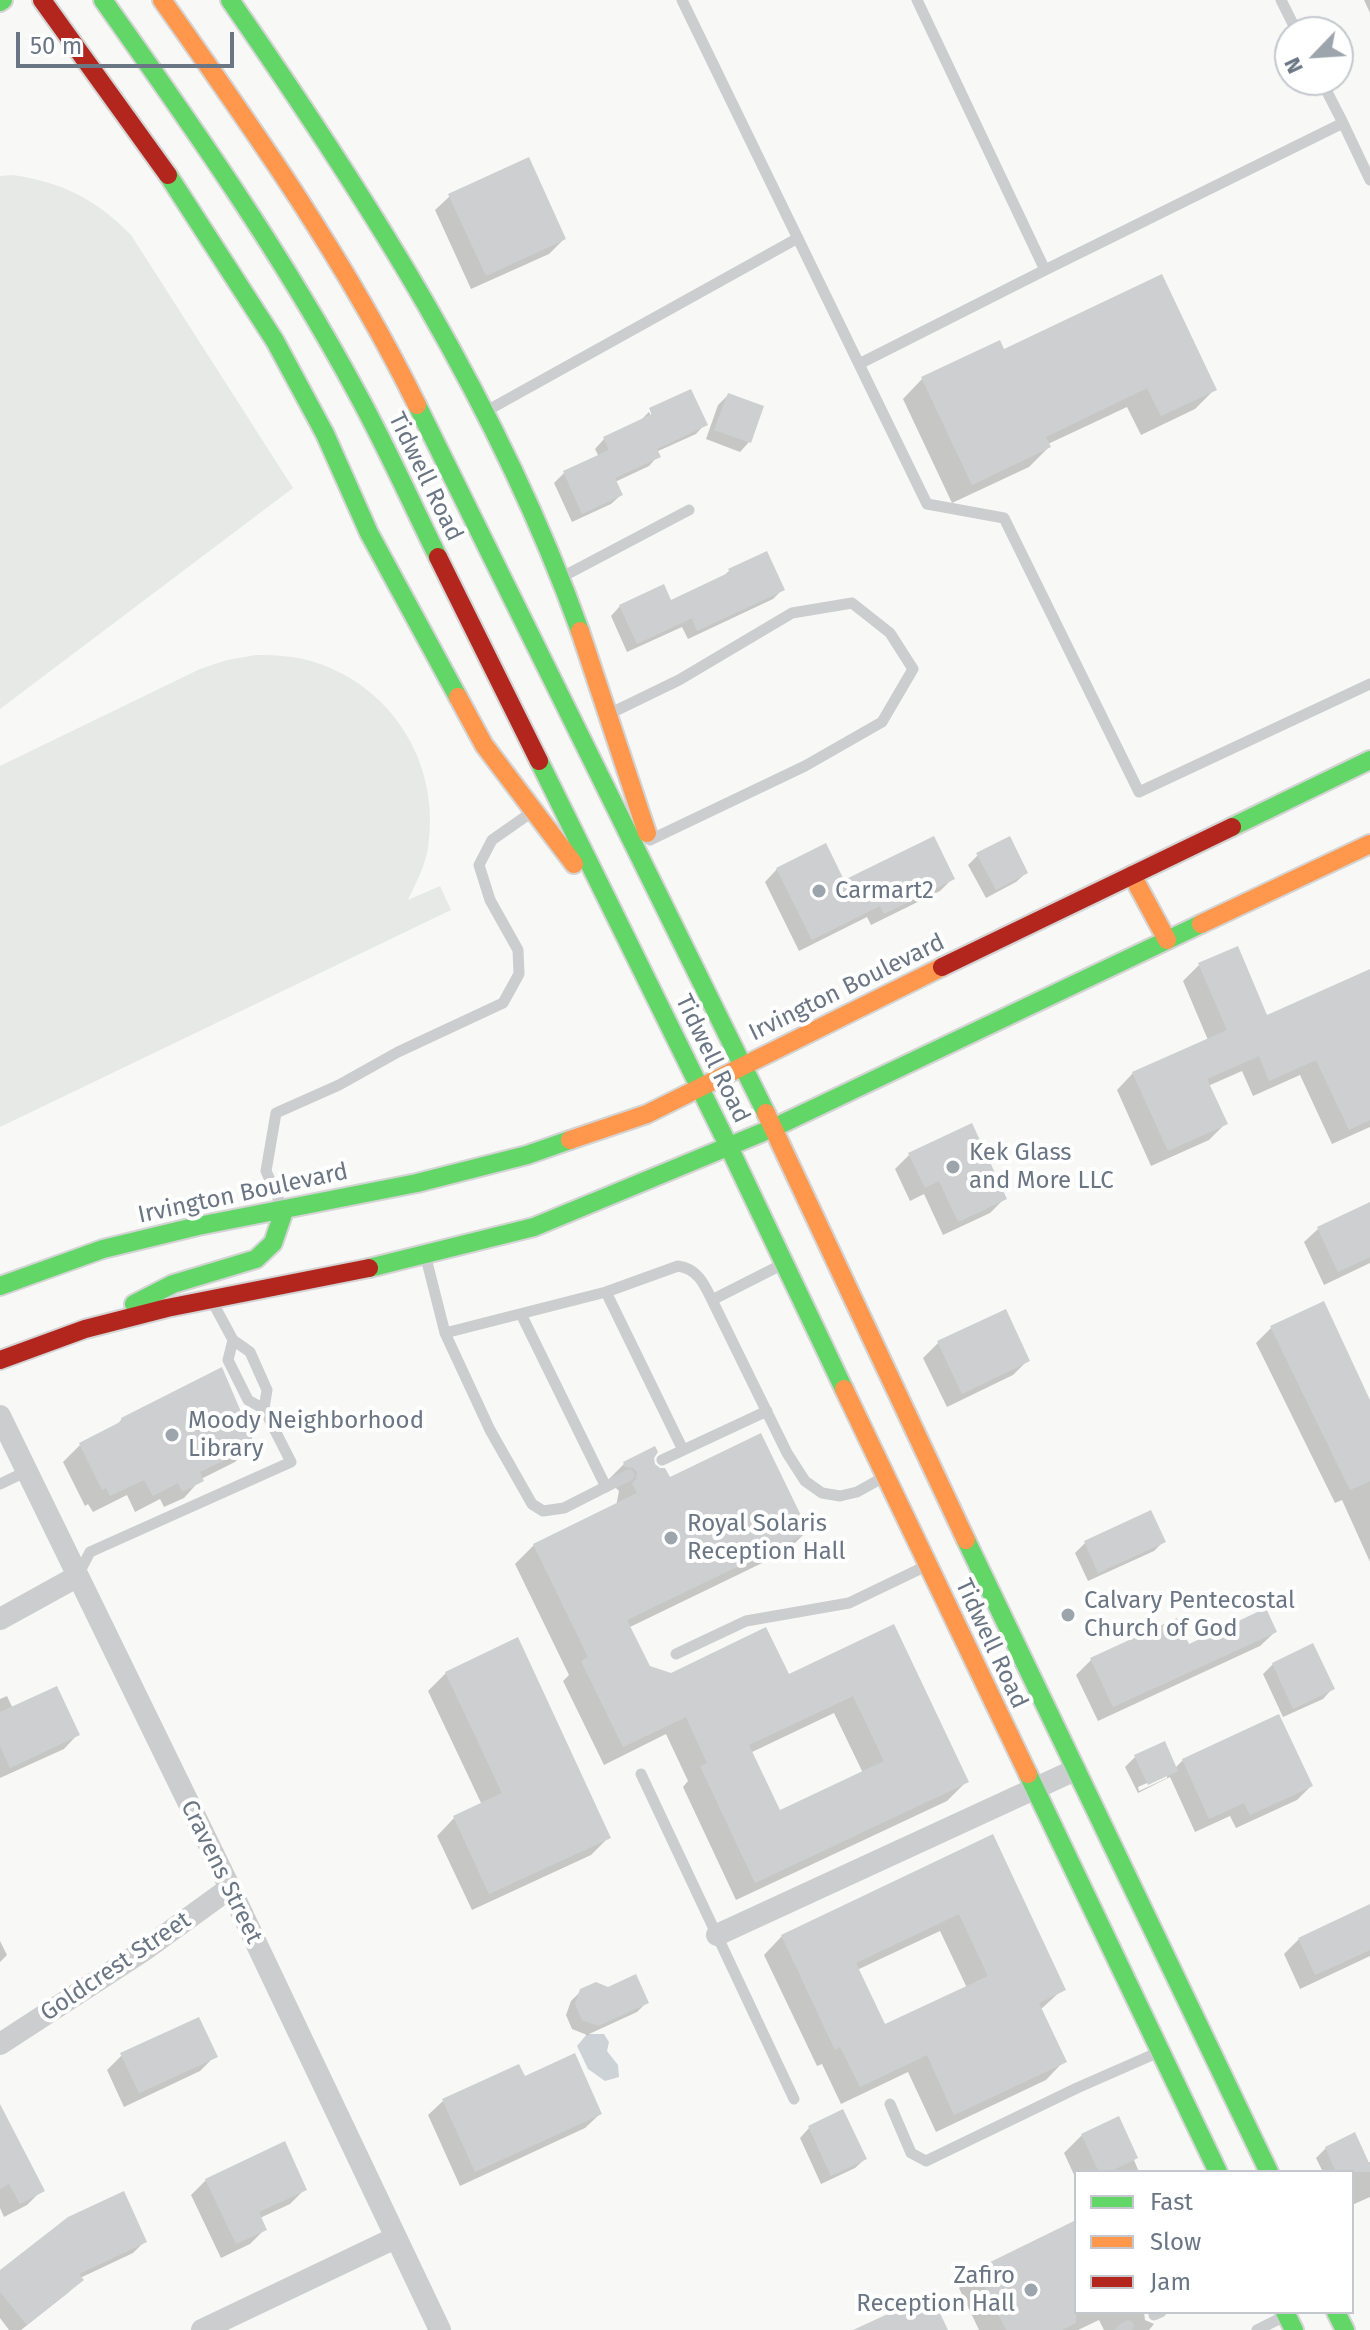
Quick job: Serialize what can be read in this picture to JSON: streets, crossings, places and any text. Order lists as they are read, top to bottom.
{
  "streets": {
    "main road": ["Tidwell Road", "Irvington Boulevard"],
    "street": ["Cravens Street", "Goldcrest Street"]
  },
  "crossings": [
    ["Tidwell Road", "Irvington Boulevard"],
    ["Cravens Street", "Goldcrest Street"]
  ],
  "places": [
    "Carmart2",
    "Kek Glass and More LLC",
    "Moody Neighborhood Library",
    "Royal Solaris Reception Hall",
    "Calvary Pentecostal Church of God",
    "Zafiro Reception Hall"
  ],
  "legend": ["Fast", "Slow", "Jam"],
  "scale_bar": "50 m",
  "north": "bottom left"
}
